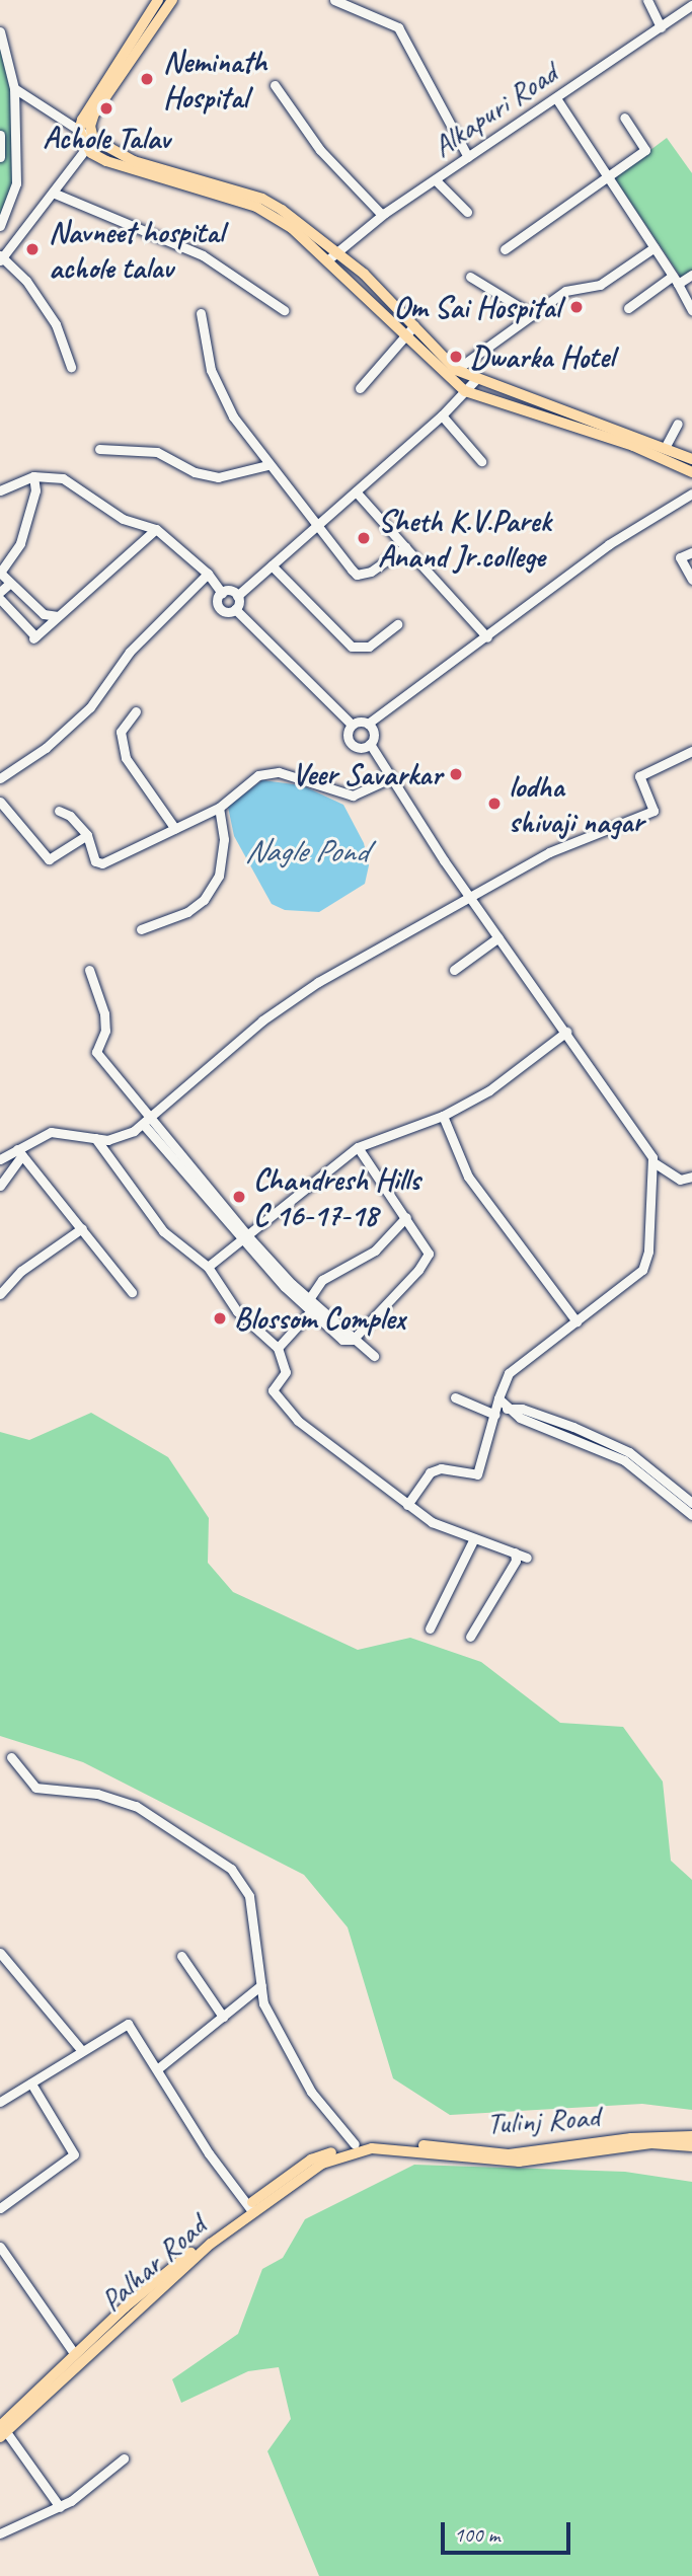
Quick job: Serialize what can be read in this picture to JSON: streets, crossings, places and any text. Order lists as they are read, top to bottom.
{
  "streets": {
    "main road": ["Tulinj Road", "Palhar Road"],
    "street": ["Alkapuri Road"]
  },
  "crossings": [
    ["Tulinj Road", "Palhar Road"]
  ],
  "water": ["Nagle Pond"],
  "places": [
    "Neminath Hospital",
    "Achole Talav",
    "Navneet hospital achole talav",
    "Om Sai Hospital",
    "Dwarka Hotel",
    "Sheth K.V.Parek Anand Jr.college",
    "Veer Savarkar",
    "lodha shivaji nagar",
    "Chandresh Hills C 16-17-18",
    "Blossom Complex"
  ],
  "scale_bar": "100 m"
}
